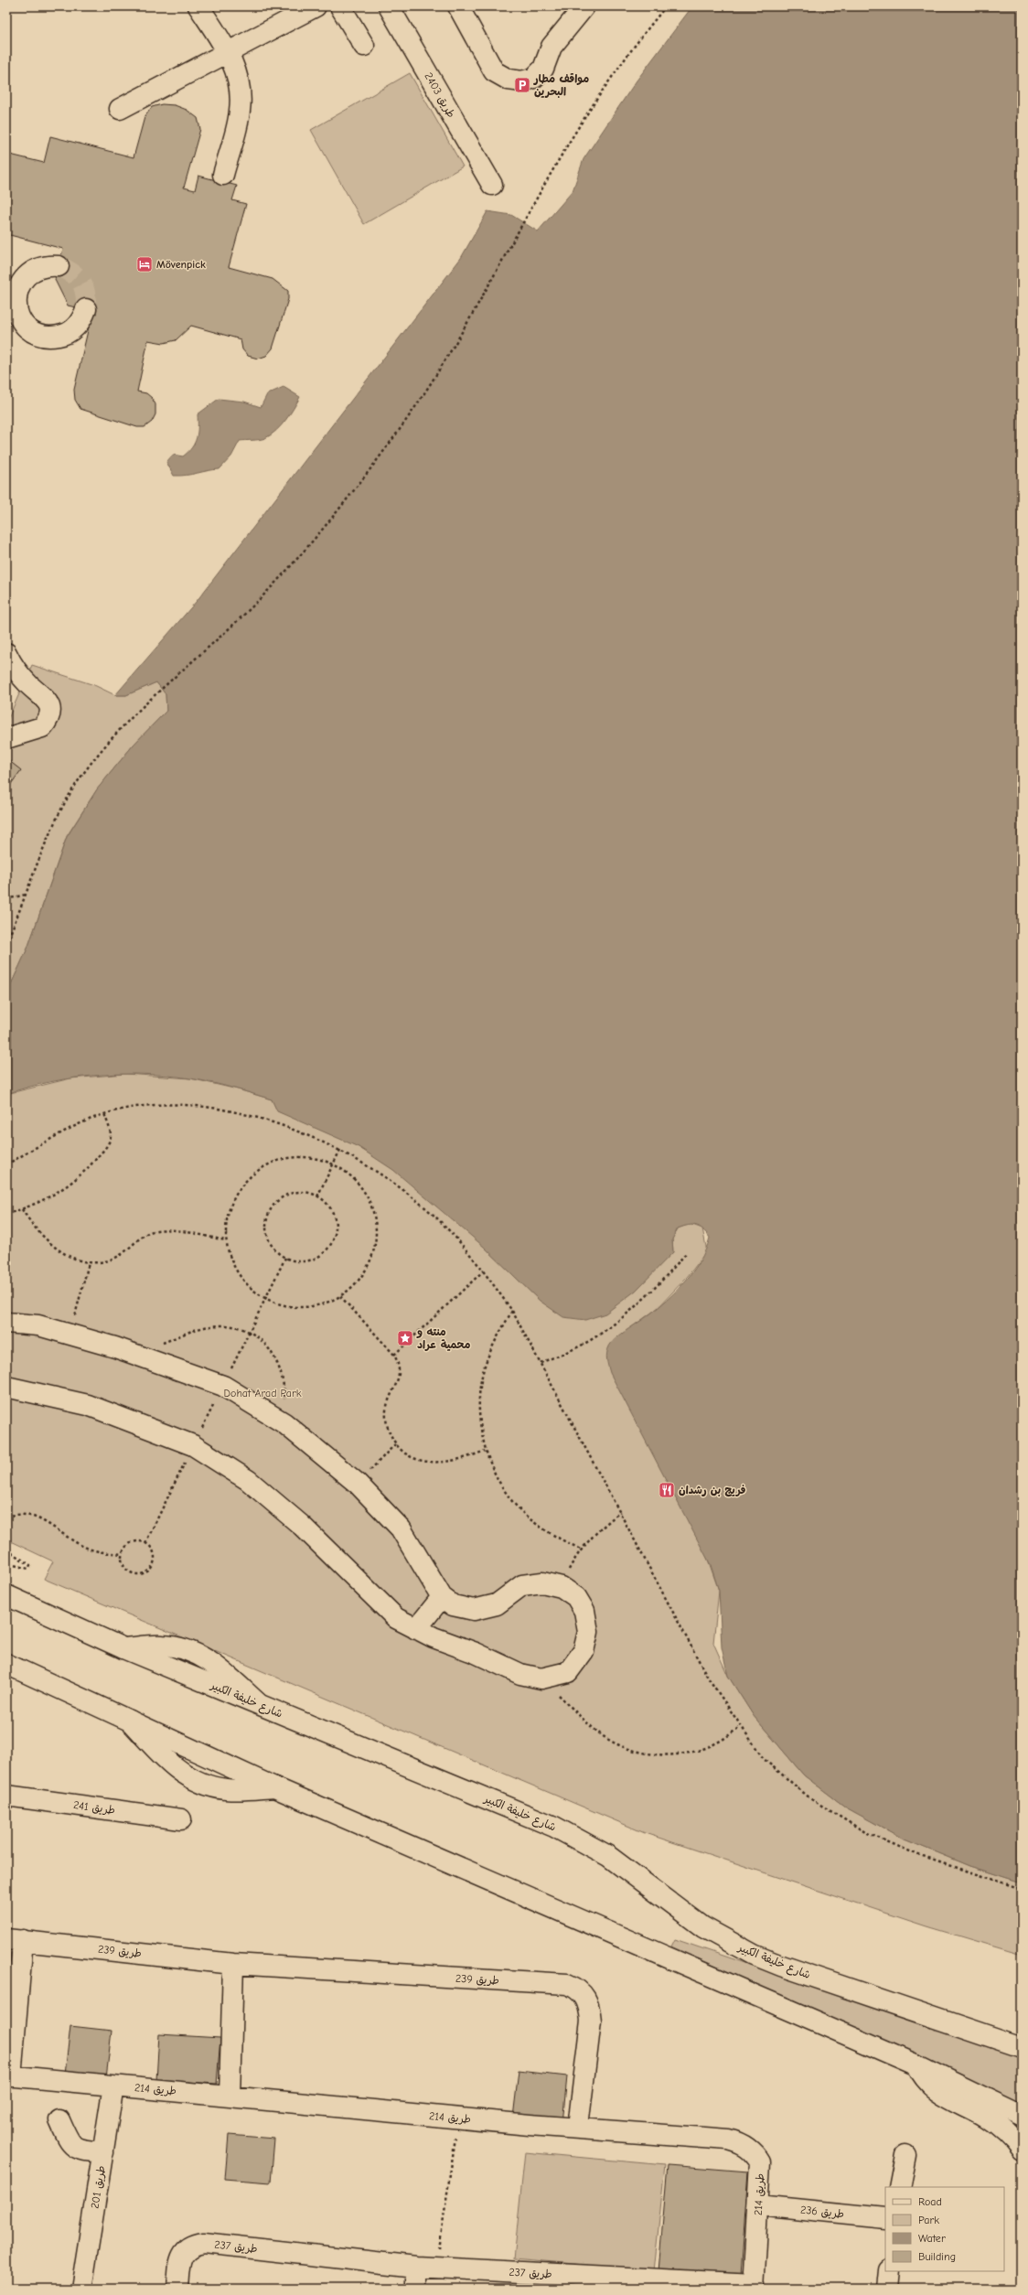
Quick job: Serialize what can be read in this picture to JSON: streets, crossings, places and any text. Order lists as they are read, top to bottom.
{
  "streets": {
    "street": [
      "طريق 2403",
      "شارع خليفة الكبير",
      "طريق 241",
      "طريق 239",
      "طريق 214",
      "طريق 201",
      "طريق 236",
      "طريق 237"
    ]
  },
  "crossings": [
    ["طريق 239", "طريق 214"],
    ["طريق 214", "طريق 201"],
    ["طريق 214", "طريق 236"],
    ["طريق 214", "طريق 237"]
  ],
  "parks": ["Dohat Arad Park"],
  "places": {
    "parking": ["مواقف مطار البحرين"],
    "hotel": ["Mövenpick"],
    "place": ["منته و محمية عراد"],
    "restaurant": ["فريج بن رشدان"]
  },
  "legend": [
    "Road",
    "Park",
    "Water",
    "Building"
  ]
}
